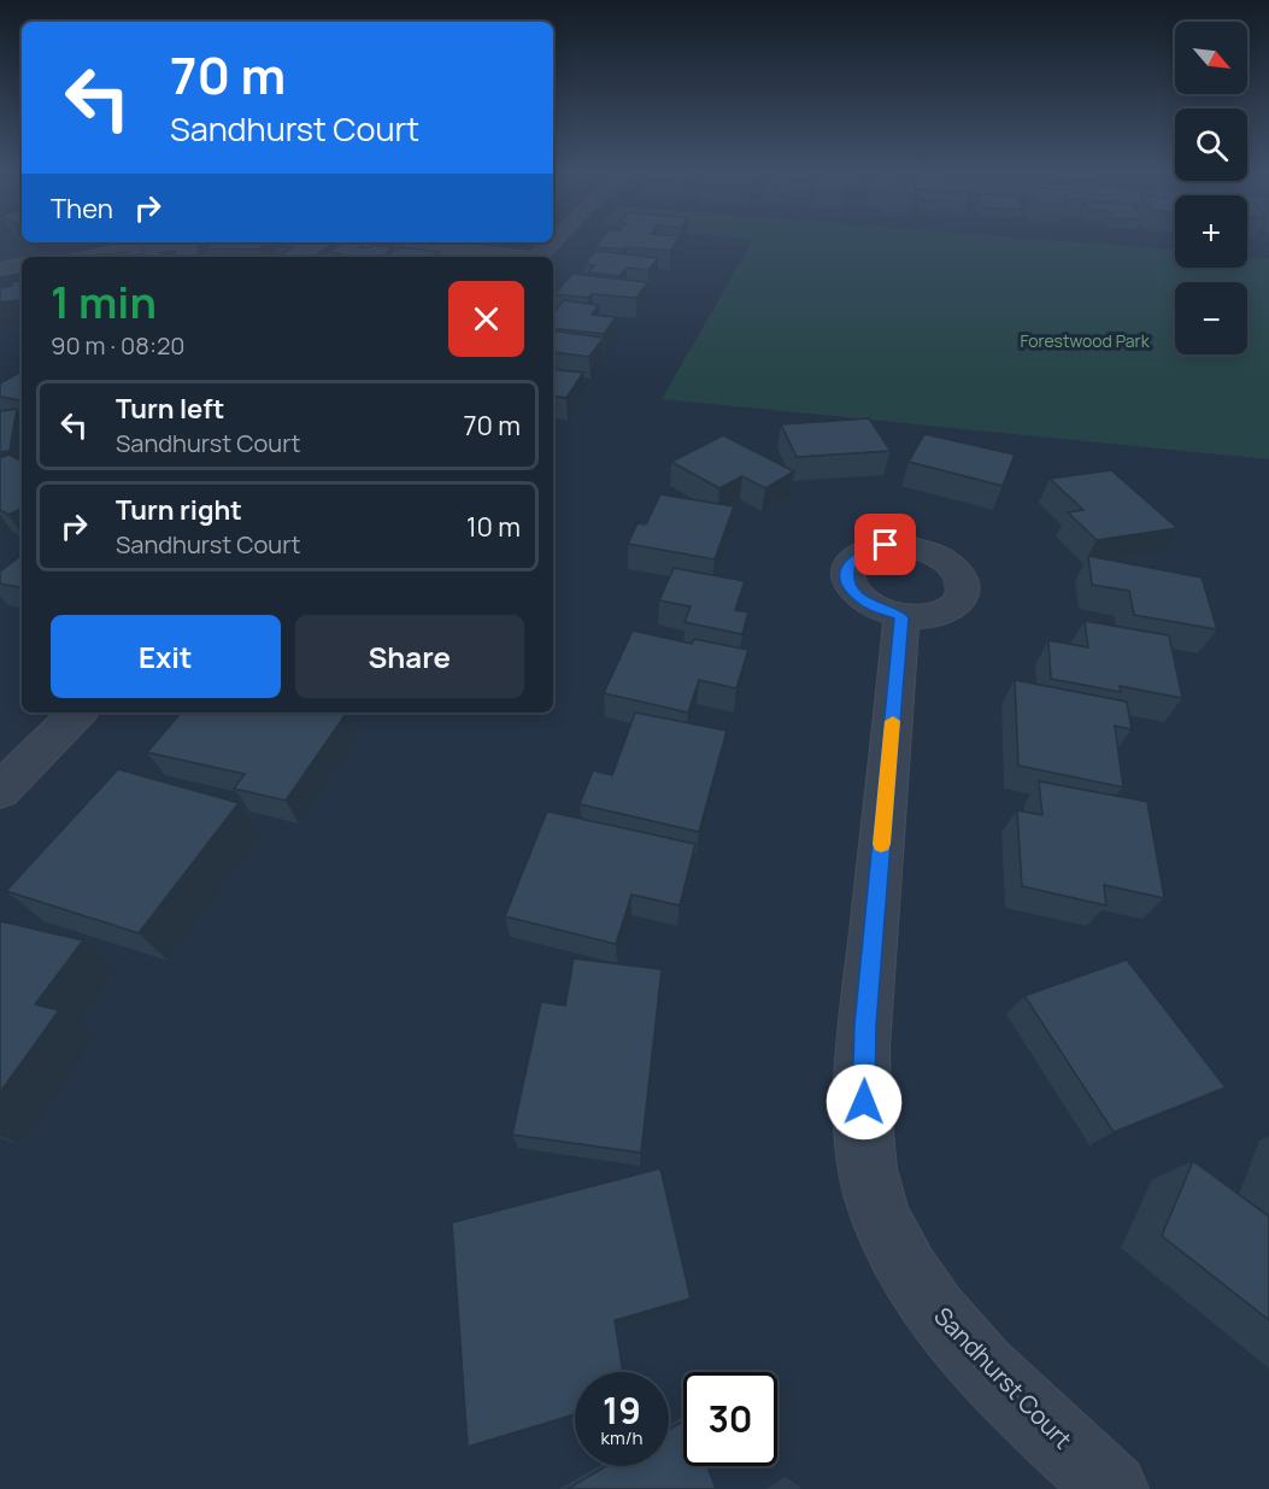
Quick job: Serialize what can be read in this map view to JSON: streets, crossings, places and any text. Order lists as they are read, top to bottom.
{
  "streets": {
    "street": ["Sandhurst Court"]
  },
  "parks": ["Forestwood Park"],
  "north": "bottom right",
  "page": {
    "map_buttons": ["+", "−"],
    "turn": ["70 m", "Sandhurst Court"],
    "then": "Then",
    "heading": ["1 min", "90 m · 08:20"],
    "list": [
      {
        "name": "Turn left",
        "note": "Sandhurst Court",
        "value": "70 m"
      },
      {
        "name": "Turn right",
        "note": "Sandhurst Court",
        "value": "10 m"
      }
    ],
    "buttons": ["Exit", "Share"],
    "speed": "19 km/h",
    "limit": "30"
  }
}
